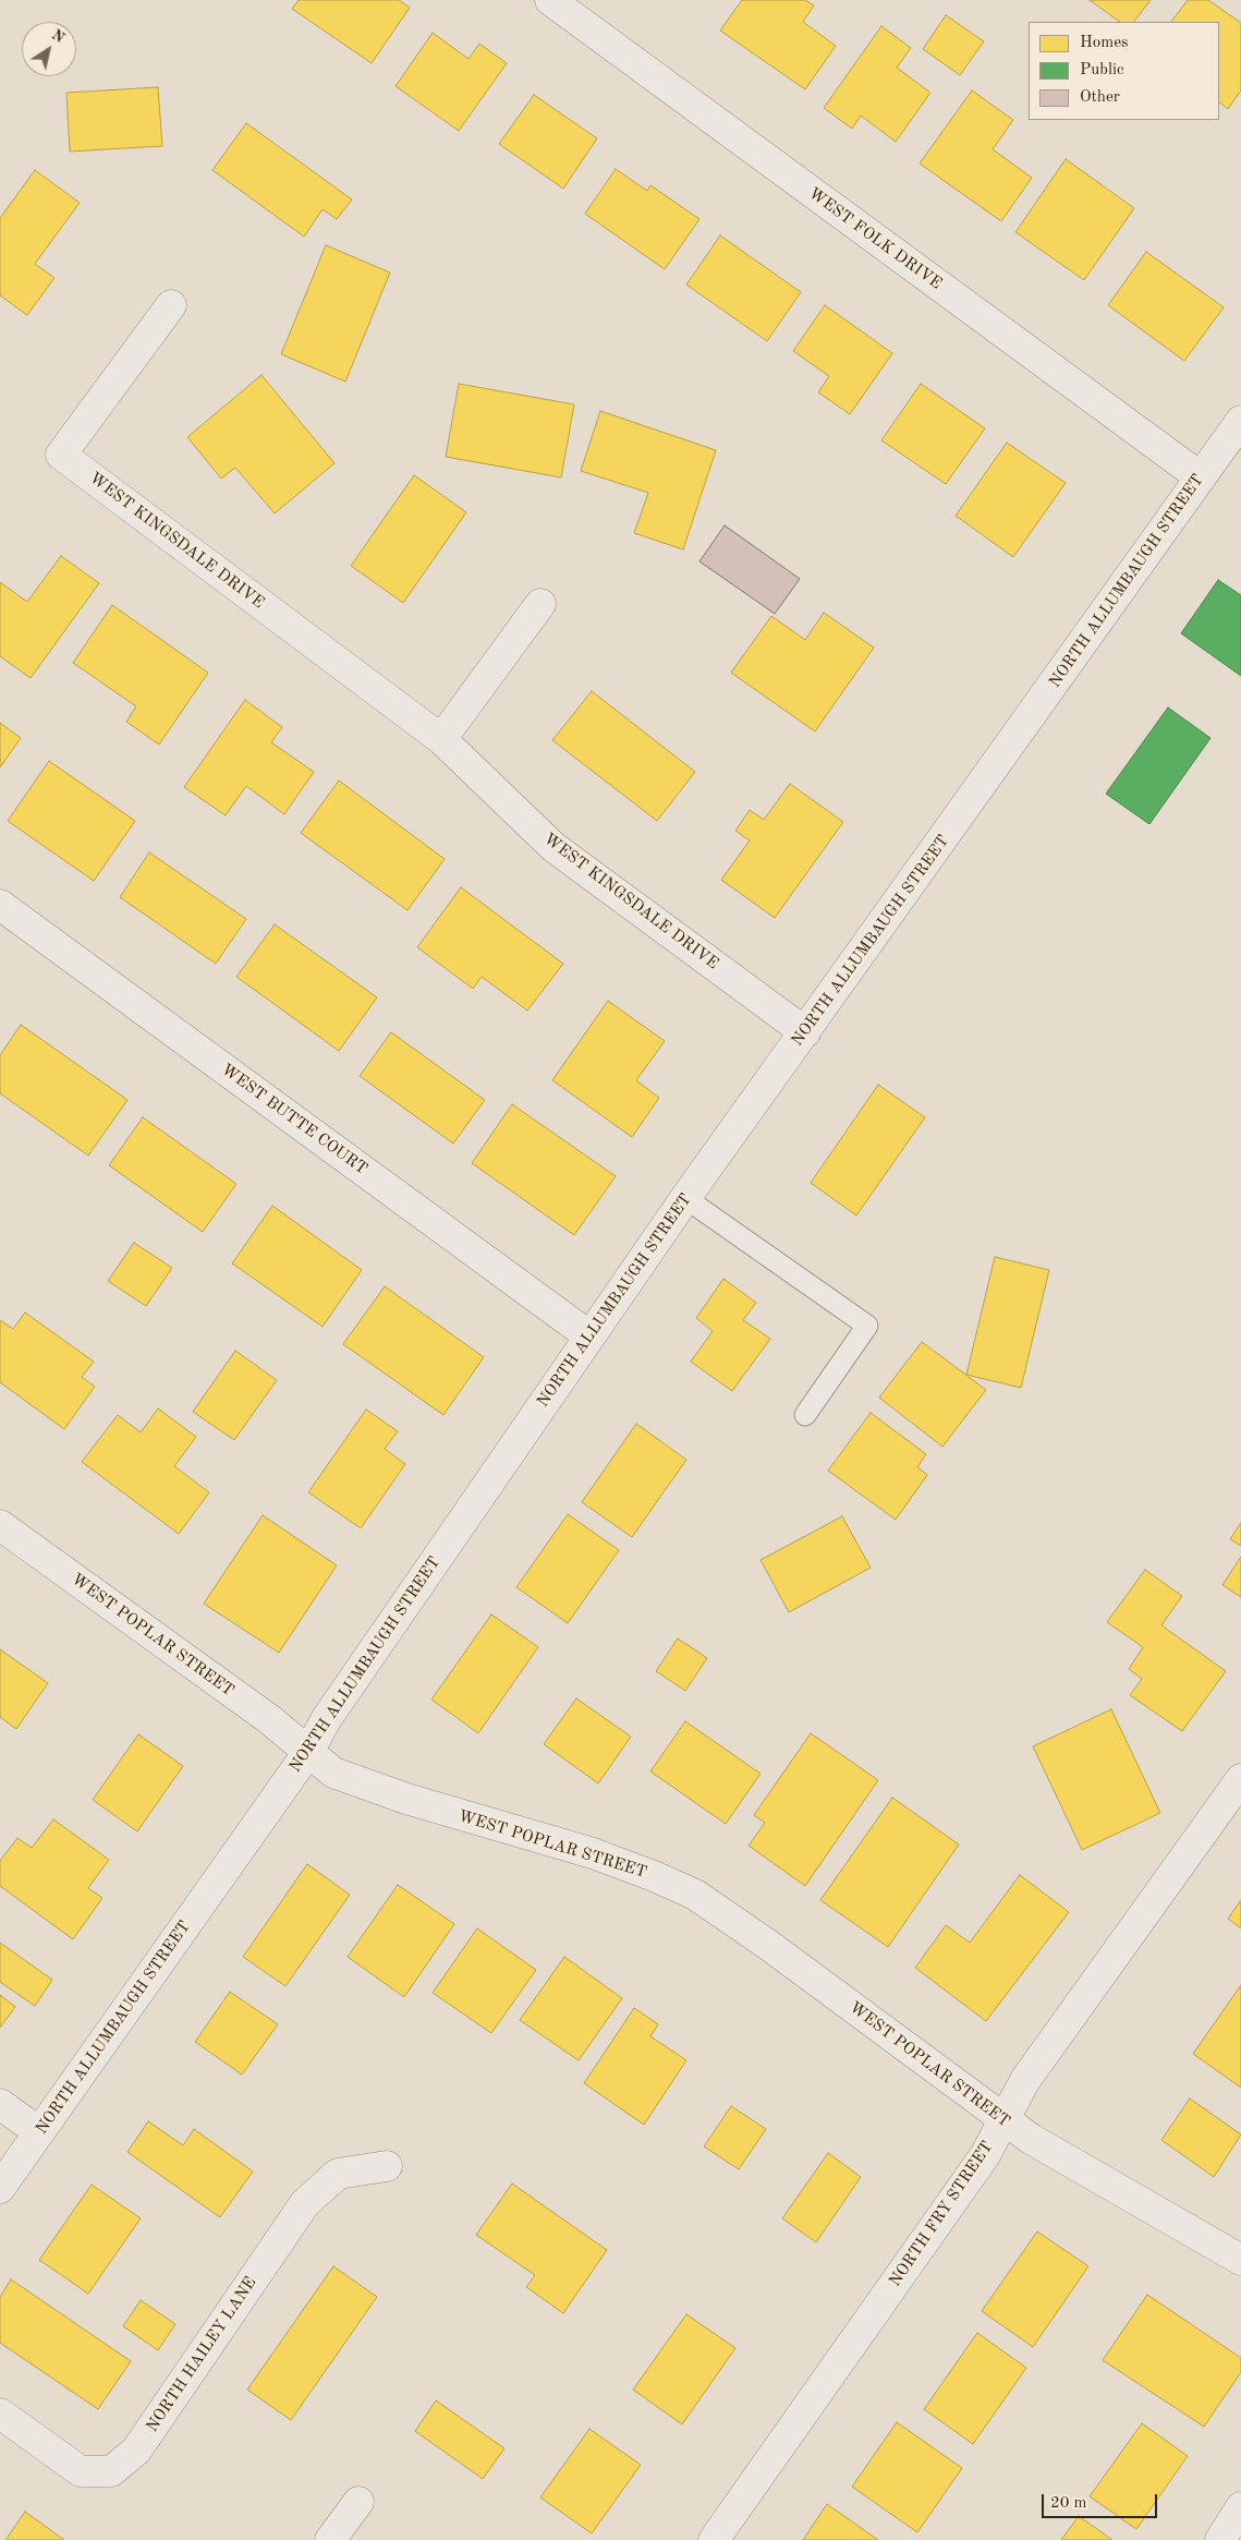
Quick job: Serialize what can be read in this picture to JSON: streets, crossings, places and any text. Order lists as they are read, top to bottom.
{
  "streets": {
    "street": [
      "WEST FOLK DRIVE",
      "WEST KINGSDALE DRIVE",
      "NORTH ALLUMBAUGH STREET",
      "WEST BUTTE COURT",
      "WEST POPLAR STREET",
      "NORTH FRY STREET",
      "NORTH HAILEY LANE"
    ]
  },
  "crossings": [
    ["WEST FOLK DRIVE", "NORTH ALLUMBAUGH STREET"],
    ["WEST KINGSDALE DRIVE", "NORTH ALLUMBAUGH STREET"],
    ["NORTH ALLUMBAUGH STREET", "WEST BUTTE COURT"],
    ["NORTH ALLUMBAUGH STREET", "WEST POPLAR STREET"],
    ["WEST POPLAR STREET", "NORTH FRY STREET"]
  ],
  "legend": ["Homes", "Public", "Other"],
  "scale_bar": "20 m",
  "north": "top right"
}
